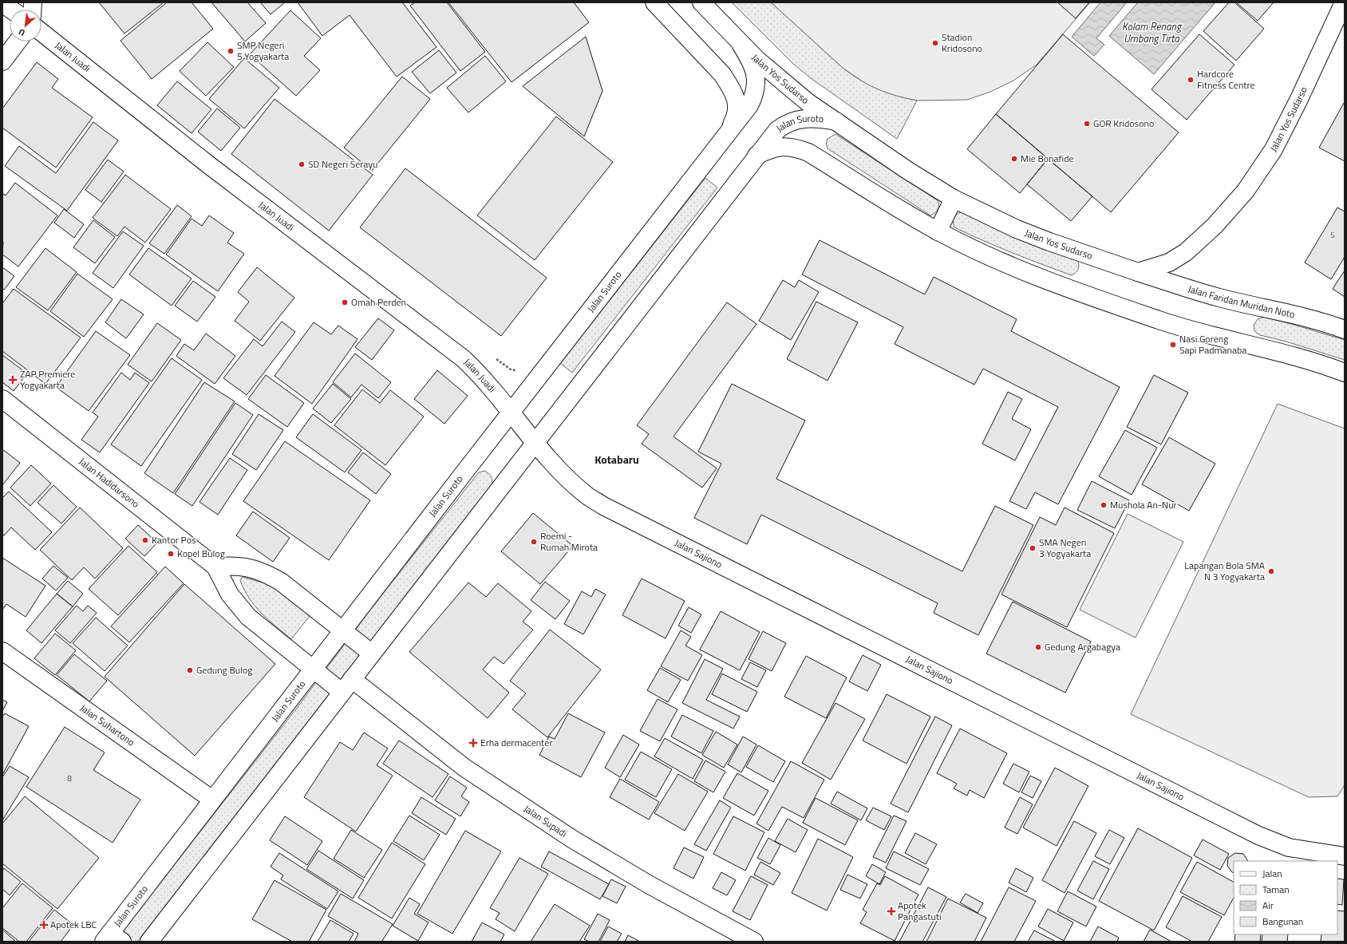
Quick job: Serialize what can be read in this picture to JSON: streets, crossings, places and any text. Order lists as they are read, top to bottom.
{
  "streets": {
    "street": [
      "Jalan Juadi",
      "Jalan Yos Sudarso",
      "Jalan Suroto",
      "Jalan Faridan Muridan Noto",
      "Jalan Hadidarsono",
      "Jalan Sajiono",
      "Jalan Suhartono",
      "Jalan Supadi"
    ]
  },
  "crossings": [
    ["Jalan Juadi", "Jalan Suroto"],
    ["Jalan Juadi", "Jalan Sajiono"],
    ["Jalan Yos Sudarso", "Jalan Suroto"],
    ["Jalan Yos Sudarso", "Jalan Faridan Muridan Noto"],
    ["Jalan Suroto", "Jalan Hadidarsono"],
    ["Jalan Suroto", "Jalan Sajiono"],
    ["Jalan Suroto", "Jalan Suhartono"],
    ["Jalan Suroto", "Jalan Supadi"],
    ["Jalan Hadidarsono", "Jalan Supadi"]
  ],
  "districts": ["Kotabaru"],
  "water": ["Kolam Renang Umbang Tirta"],
  "places": {
    "other": [
      "Stadion Kridosono",
      "SMP Negeri 5 Yogyakarta",
      "Hardcore Fitness Centre",
      "GOR Kridosono",
      "Mie Bonafide",
      "SD Negeri Serayu",
      "Omah Perden",
      "Nasi Goreng Sapi Padmanaba",
      "Mushola An-Nur",
      "Kantor Pos",
      "Roemi - Rumah Mirota",
      "SMA Negeri 3 Yogyakarta",
      "Kopel Bulog",
      "Lapangan Bola SMA N 3 Yogyakarta",
      "Gedung Argabagya",
      "Gedung Bulog"
    ],
    "health": [
      "ZAP Premiere Yogyakarta",
      "Erha dermacenter",
      "Apotek Pangastuti",
      "Apotek LBC"
    ]
  },
  "house_numbers": ["5", "8"],
  "legend": [
    "Jalan",
    "Taman",
    "Air",
    "Bangunan"
  ],
  "north": "bottom left"
}
